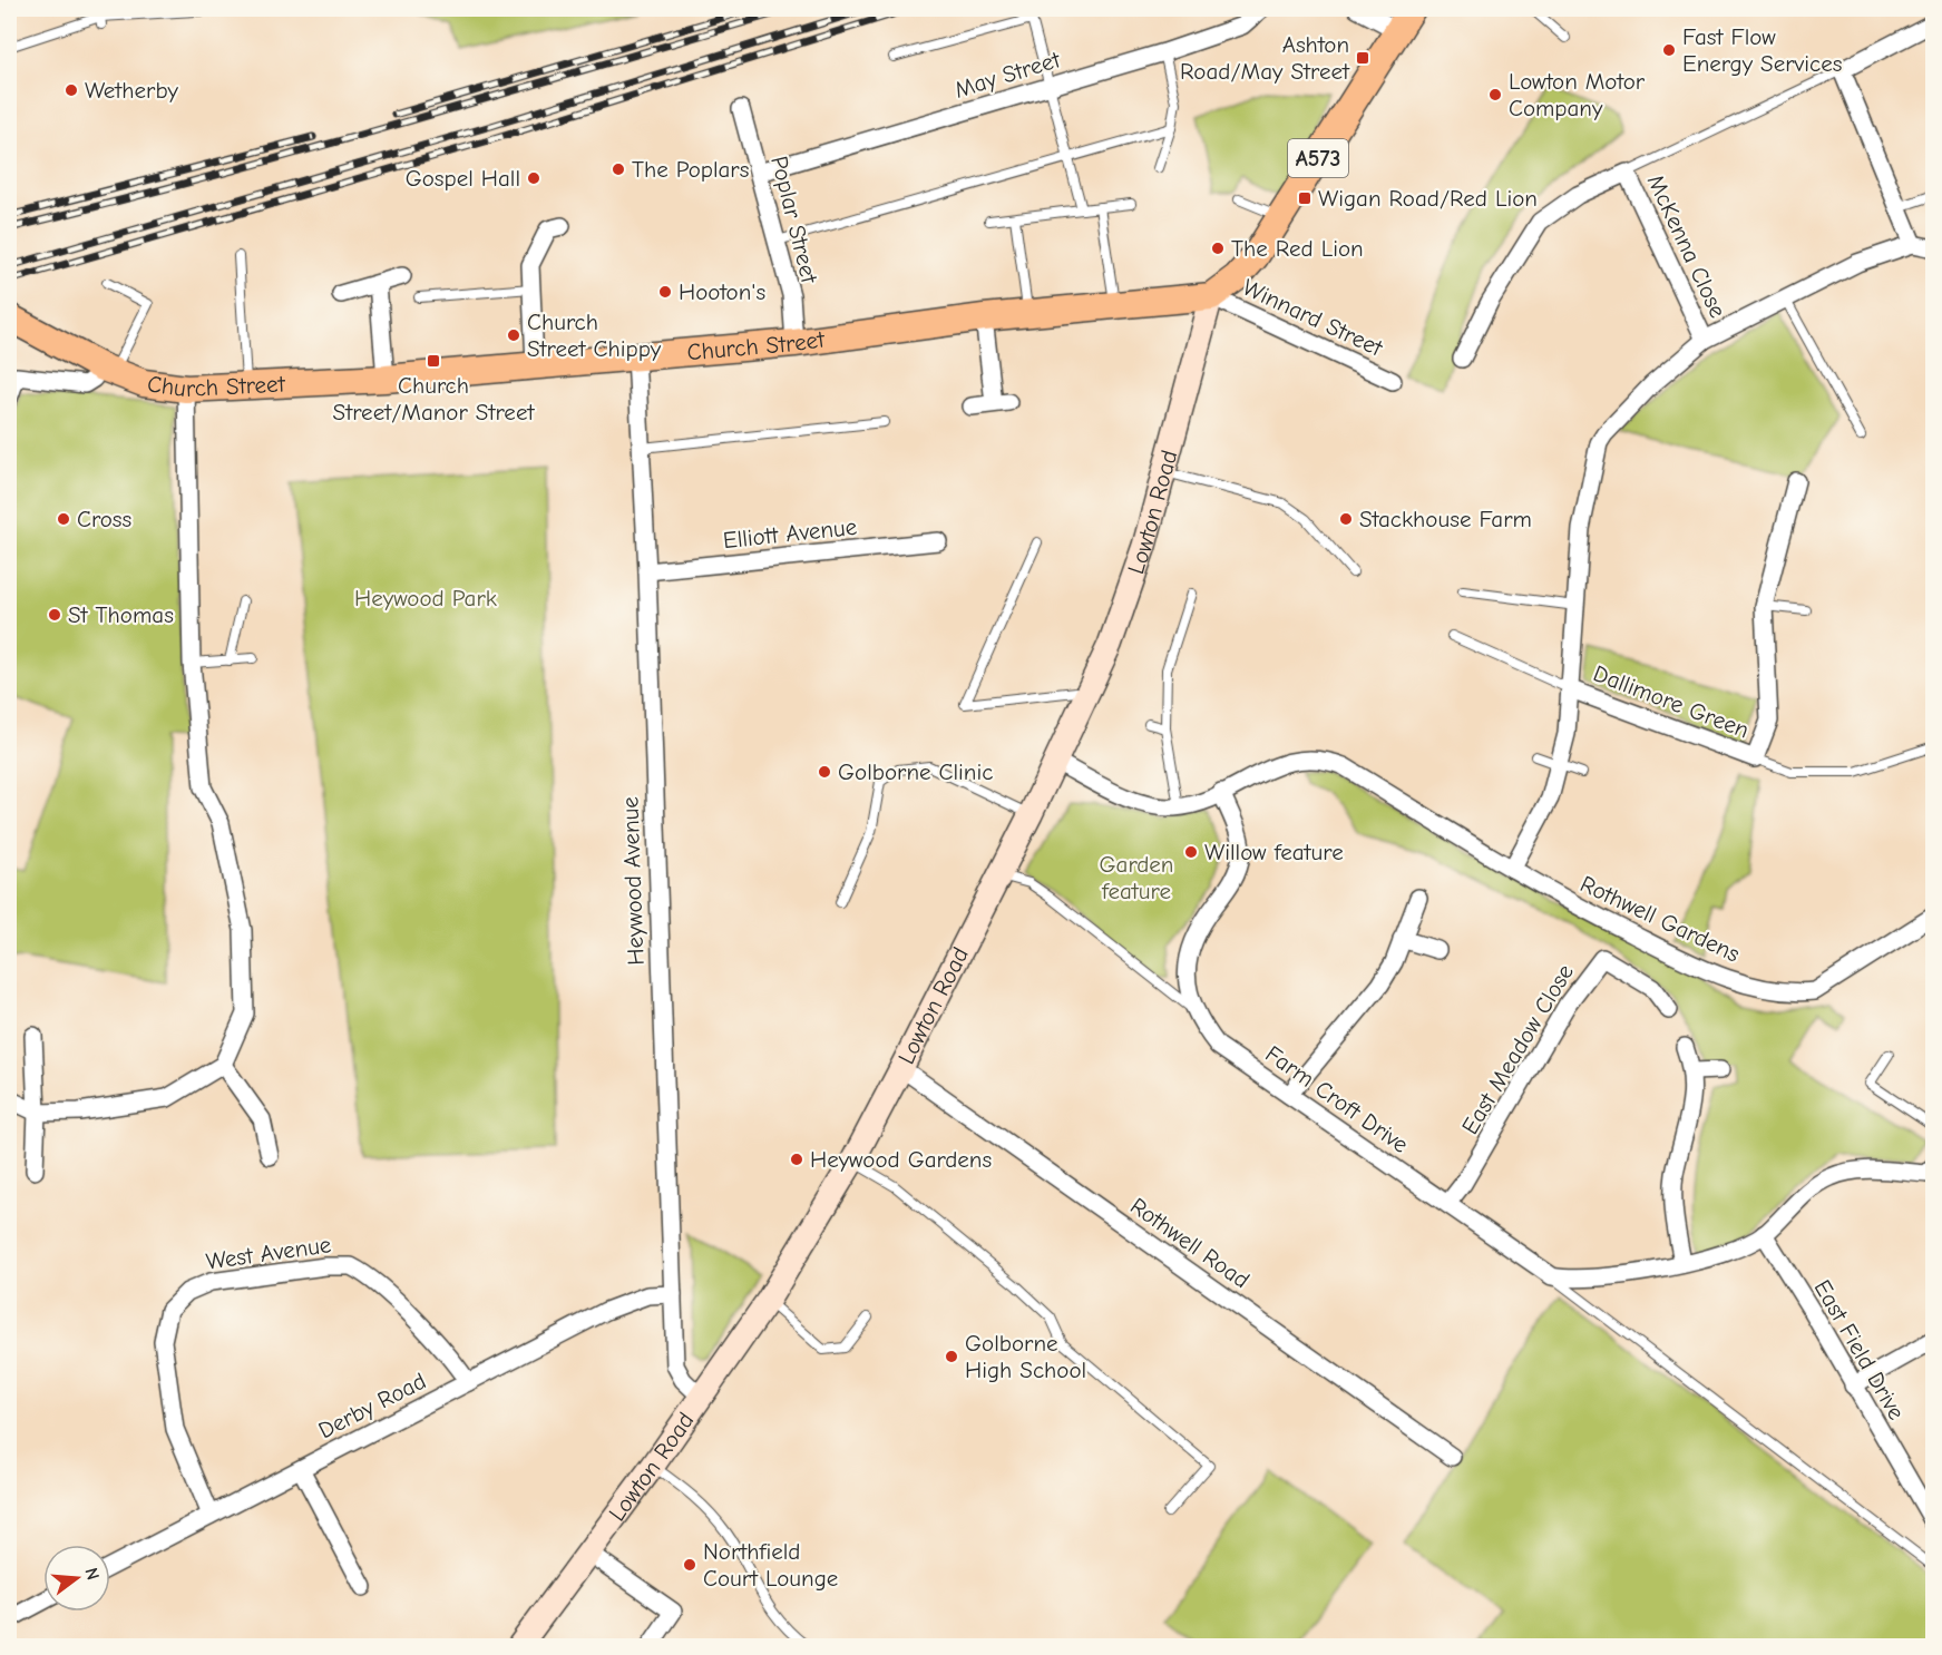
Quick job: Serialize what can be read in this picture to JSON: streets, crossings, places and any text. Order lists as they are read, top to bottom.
{
  "streets": {
    "main road": ["A573", "Church Street", "Lowton Road"],
    "street": [
      "May Street",
      "Poplar Street",
      "McKenna Close",
      "Winnard Street",
      "Elliott Avenue",
      "Dallimore Green",
      "Heywood Avenue",
      "Rothwell Gardens",
      "East Meadow Close",
      "Farm Croft Drive",
      "Rothwell Road",
      "West Avenue",
      "East Field Drive",
      "Derby Road"
    ]
  },
  "crossings": [
    ["May Street", "Poplar Street"],
    ["A573", "Winnard Street"],
    ["A573", "Church Street"],
    ["A573", "Lowton Road"],
    ["Poplar Street", "Church Street"],
    ["Winnard Street", "Church Street"],
    ["Winnard Street", "Lowton Road"],
    ["Church Street", "Lowton Road"],
    ["Church Street", "Heywood Avenue"],
    ["Lowton Road", "Heywood Avenue"],
    ["Lowton Road", "Rothwell Road"],
    ["Elliott Avenue", "Heywood Avenue"],
    ["Heywood Avenue", "Derby Road"],
    ["Rothwell Gardens", "Farm Croft Drive"],
    ["East Meadow Close", "Farm Croft Drive"],
    ["Farm Croft Drive", "East Field Drive"],
    ["West Avenue", "Derby Road"]
  ],
  "parks": ["Heywood Park", "Garden feature"],
  "places": {
    "other": [
      "Fast Flow Energy Services",
      "Wetherby",
      "Lowton Motor Company",
      "The Poplars",
      "Gospel Hall",
      "The Red Lion",
      "Hooton's",
      "Church Street Chippy",
      "Cross",
      "Stackhouse Farm",
      "St Thomas",
      "Golborne Clinic",
      "Willow feature",
      "Heywood Gardens",
      "Golborne High School",
      "Northfield Court Lounge"
    ],
    "transit": ["Ashton Road/May Street", "Wigan Road/Red Lion", "Church Street/Manor Street"]
  },
  "north": "right"
}
